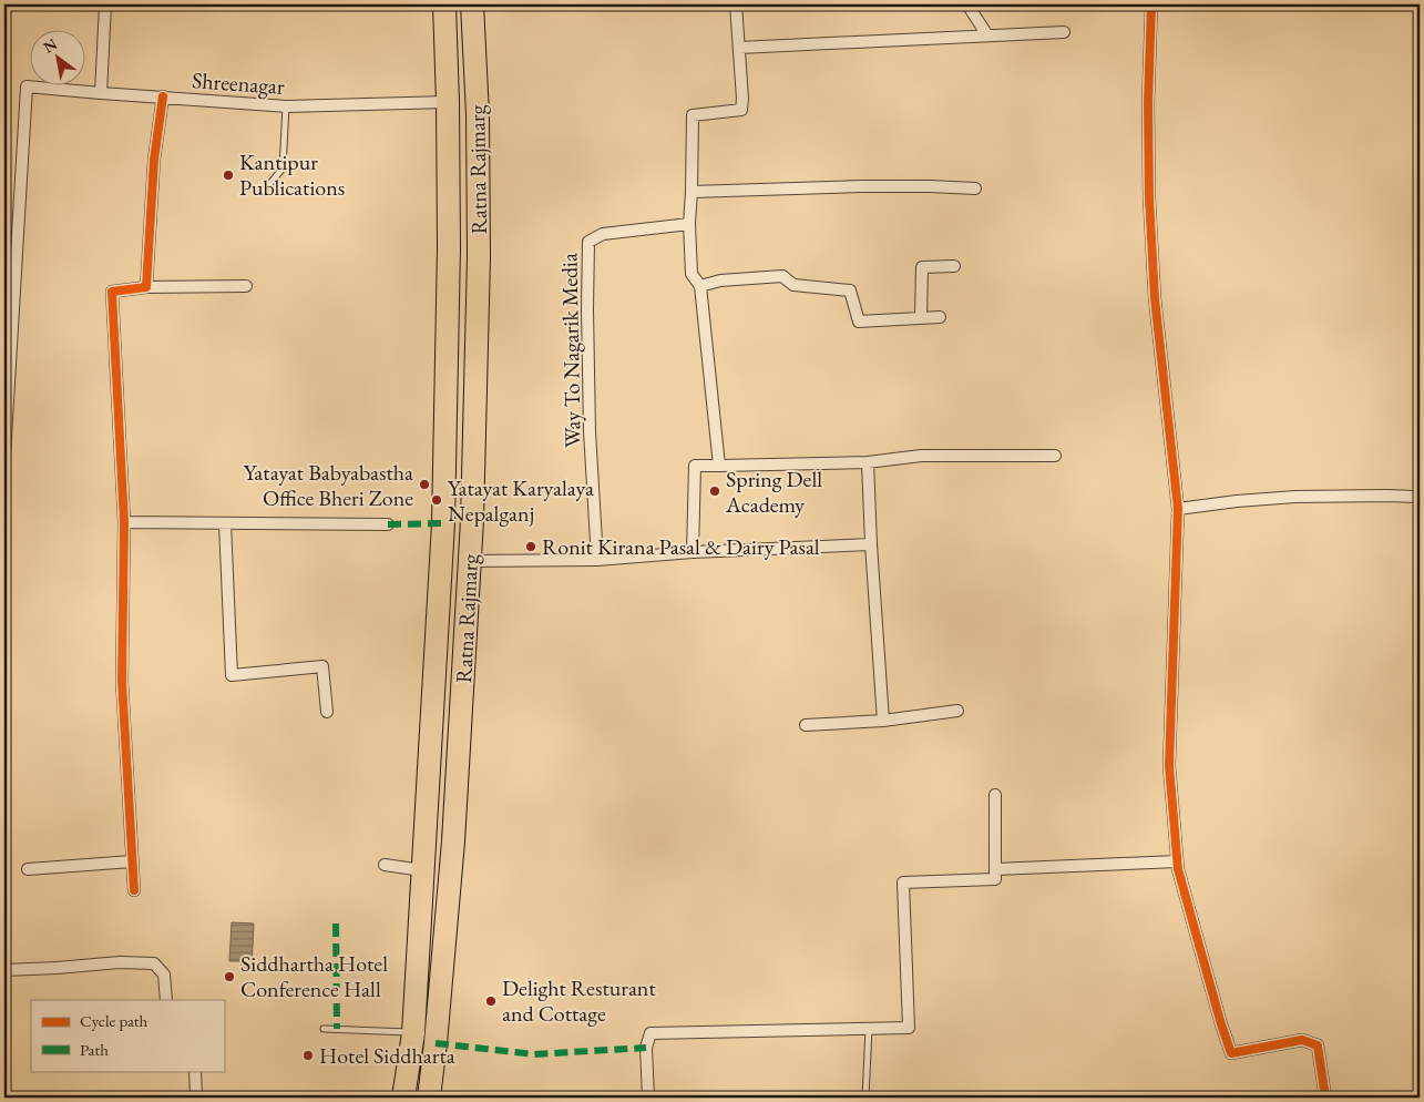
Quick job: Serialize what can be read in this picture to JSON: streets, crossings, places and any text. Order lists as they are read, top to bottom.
{
  "streets": {
    "highway": ["Ratna Rajmarg"],
    "street": ["Shreenagar", "Way To Nagarik Media"]
  },
  "crossings": [
    ["Shreenagar", "Ratna Rajmarg"]
  ],
  "places": [
    "Kantipur Publications",
    "Yatayat Babyabastha Office Bheri Zone",
    "Spring Dell Academy",
    "Yatayat Karyalaya Nepalganj",
    "Ronit Kirana Pasal & Dairy Pasal",
    "Siddhartha Hotel Conference Hall",
    "Delight Resturant and Cottage",
    "Hotel Siddharta"
  ],
  "legend": ["Cycle path", "Path"],
  "north": "top left"
}
